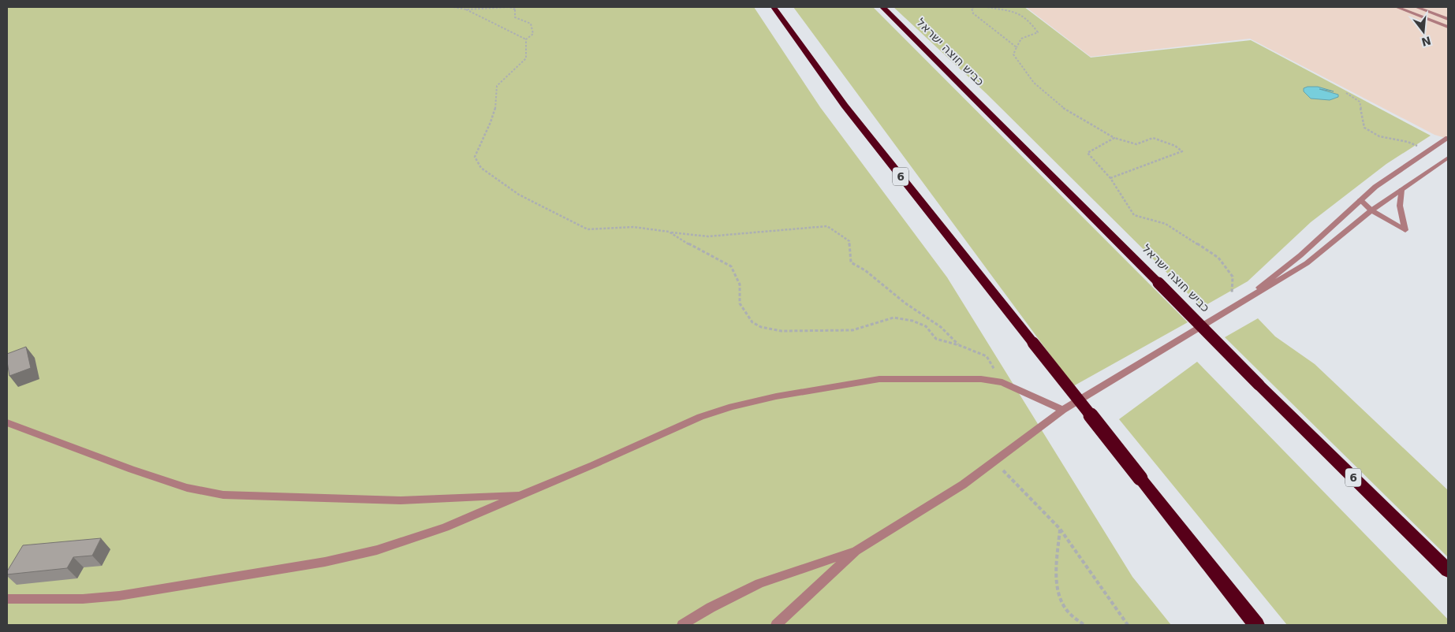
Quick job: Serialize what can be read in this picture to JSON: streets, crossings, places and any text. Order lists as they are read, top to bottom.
{
  "streets": {
    "highway": ["כביש חוצה ישראל", "6"]
  },
  "north": "bottom"
}
